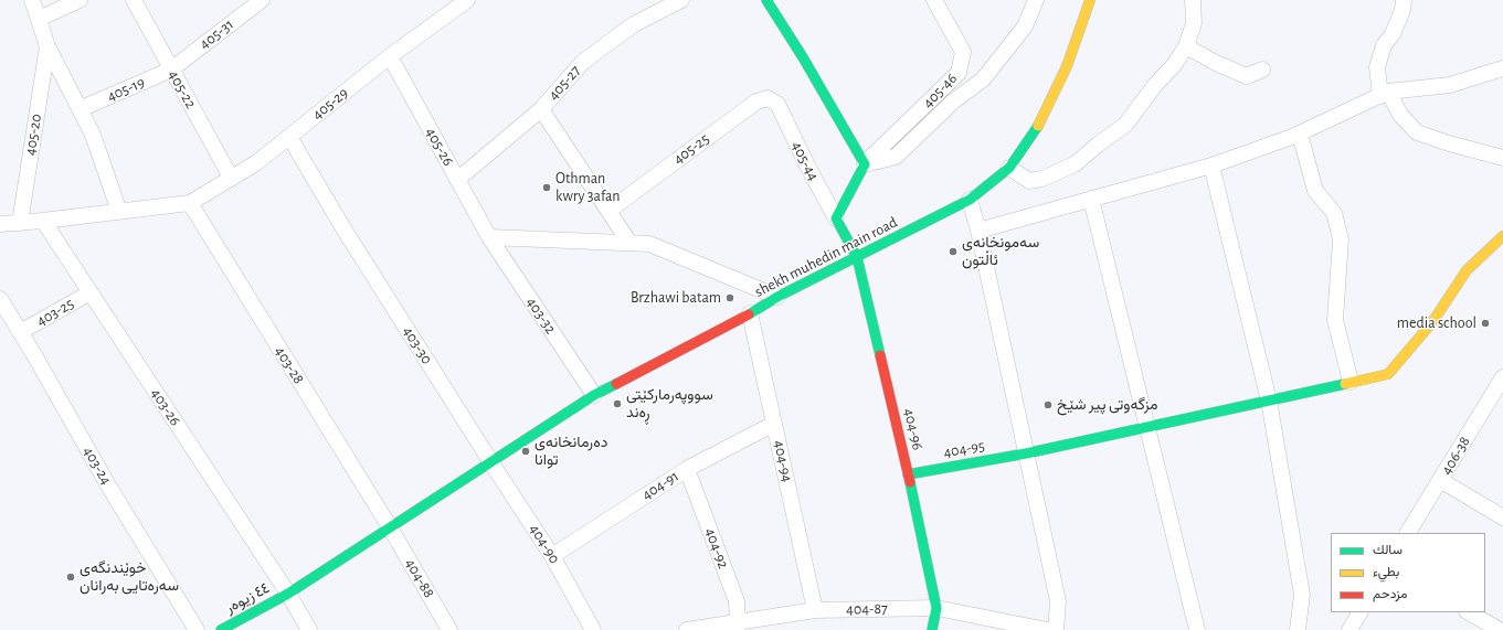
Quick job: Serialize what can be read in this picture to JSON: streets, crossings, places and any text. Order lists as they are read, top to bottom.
{
  "streets": {
    "street": [
      "405-31",
      "405-27",
      "405-19",
      "405-22",
      "405-46",
      "405-29",
      "405-20",
      "405-26",
      "405-25",
      "405-44",
      "shekh muhedin main road",
      "403-25",
      "403-32",
      "403-30",
      "403-28",
      "403-26",
      "404-96",
      "404-95",
      "406-38",
      "404-94",
      "403-24",
      "404-91",
      "404-90",
      "404-92",
      "404-88",
      "٤٤ زیوەر",
      "404-87"
    ]
  },
  "crossings": [
    ["405-31", "405-19"],
    ["405-31", "405-22"],
    ["405-27", "405-26"],
    ["405-19", "405-22"],
    ["405-22", "405-29"],
    ["405-29", "405-26"],
    ["405-29", "403-30"],
    ["405-29", "403-28"],
    ["405-26", "403-32"],
    ["405-25", "405-44"],
    ["405-44", "404-96"],
    ["shekh muhedin main road", "403-32"],
    ["shekh muhedin main road", "403-30"],
    ["shekh muhedin main road", "403-28"],
    ["shekh muhedin main road", "404-96"],
    ["shekh muhedin main road", "404-94"],
    ["shekh muhedin main road", "404-90"],
    ["shekh muhedin main road", "404-88"],
    ["shekh muhedin main road", "٤٤ زیوەر"],
    ["403-25", "403-26"],
    ["403-25", "403-24"],
    ["403-30", "404-90"],
    ["403-28", "404-88"],
    ["403-28", "٤٤ زیوەر"],
    ["403-26", "٤٤ زیوەر"],
    ["404-96", "404-95"],
    ["404-96", "404-87"],
    ["404-94", "404-91"],
    ["404-94", "404-87"],
    ["404-91", "404-90"],
    ["404-91", "404-92"],
    ["404-92", "404-87"],
    ["404-88", "٤٤ زیوەر"]
  ],
  "places": [
    "Othman kwry 3afan",
    "سەمونخانەی ئاڵتون",
    "Brzhawi batam",
    "media school",
    "سووپەرمارکێتی ڕەند",
    "مزگەوتی پیر شێخ",
    "دەرمانخانەی توانا",
    "خوێندنگەی سەرەتایی بەرانان"
  ],
  "legend": ["سالك", "بطيء", "مزدحم"]
}
